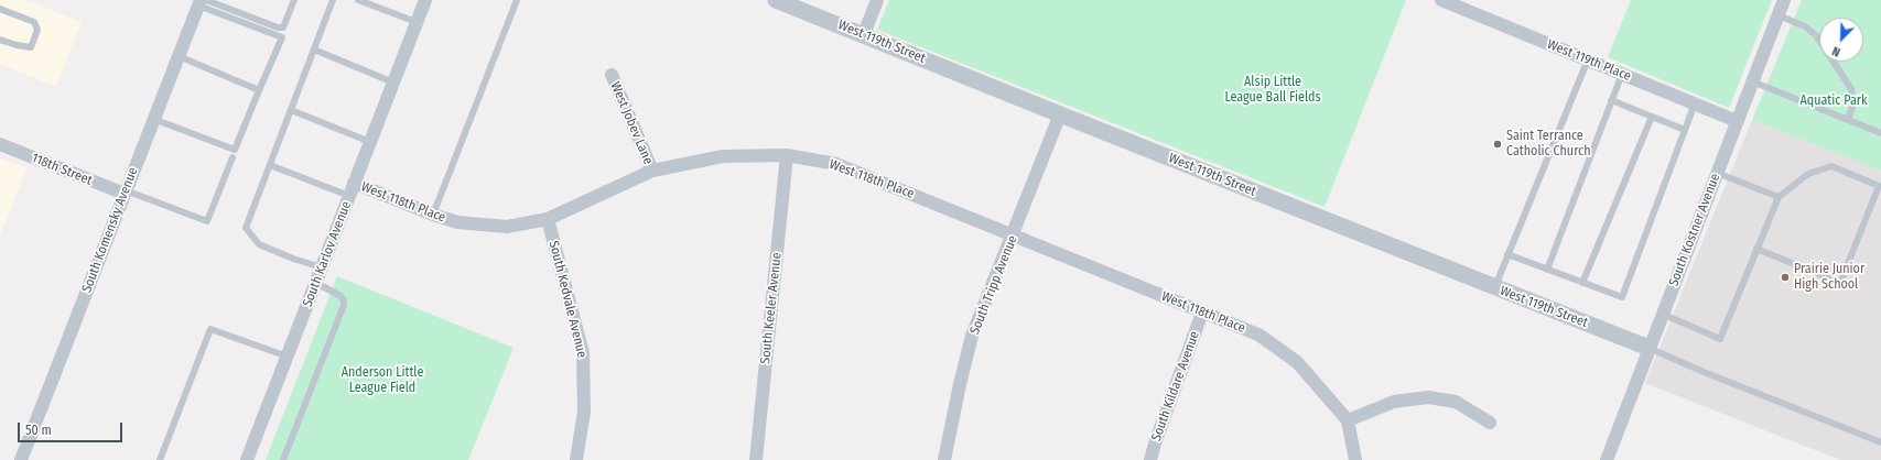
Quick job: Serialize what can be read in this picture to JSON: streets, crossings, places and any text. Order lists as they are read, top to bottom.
{
  "streets": {
    "street": [
      "West 119th Street",
      "West 119th Place",
      "West Jobev Lane",
      "118th Street",
      "West 118th Place",
      "South Komensky Avenue",
      "South Kostner Avenue",
      "South Karlov Avenue",
      "South Tripp Avenue",
      "South Kedvale Avenue",
      "South Keeler Avenue",
      "South Kildare Avenue"
    ]
  },
  "crossings": [
    ["West 119th Street", "South Kostner Avenue"],
    ["West 119th Street", "South Tripp Avenue"],
    ["West 119th Place", "South Kostner Avenue"],
    ["West Jobev Lane", "West 118th Place"],
    ["118th Street", "South Komensky Avenue"],
    ["West 118th Place", "South Karlov Avenue"],
    ["West 118th Place", "South Tripp Avenue"],
    ["West 118th Place", "South Kedvale Avenue"],
    ["West 118th Place", "South Keeler Avenue"],
    ["West 118th Place", "South Kildare Avenue"]
  ],
  "parks": ["Alsip Little League Ball Fields", "Aquatic Park", "Anderson Little League Field"],
  "places": ["Saint Terrance Catholic Church", "Prairie Junior High School"],
  "scale_bar": "50 m",
  "north": "bottom left"
}
